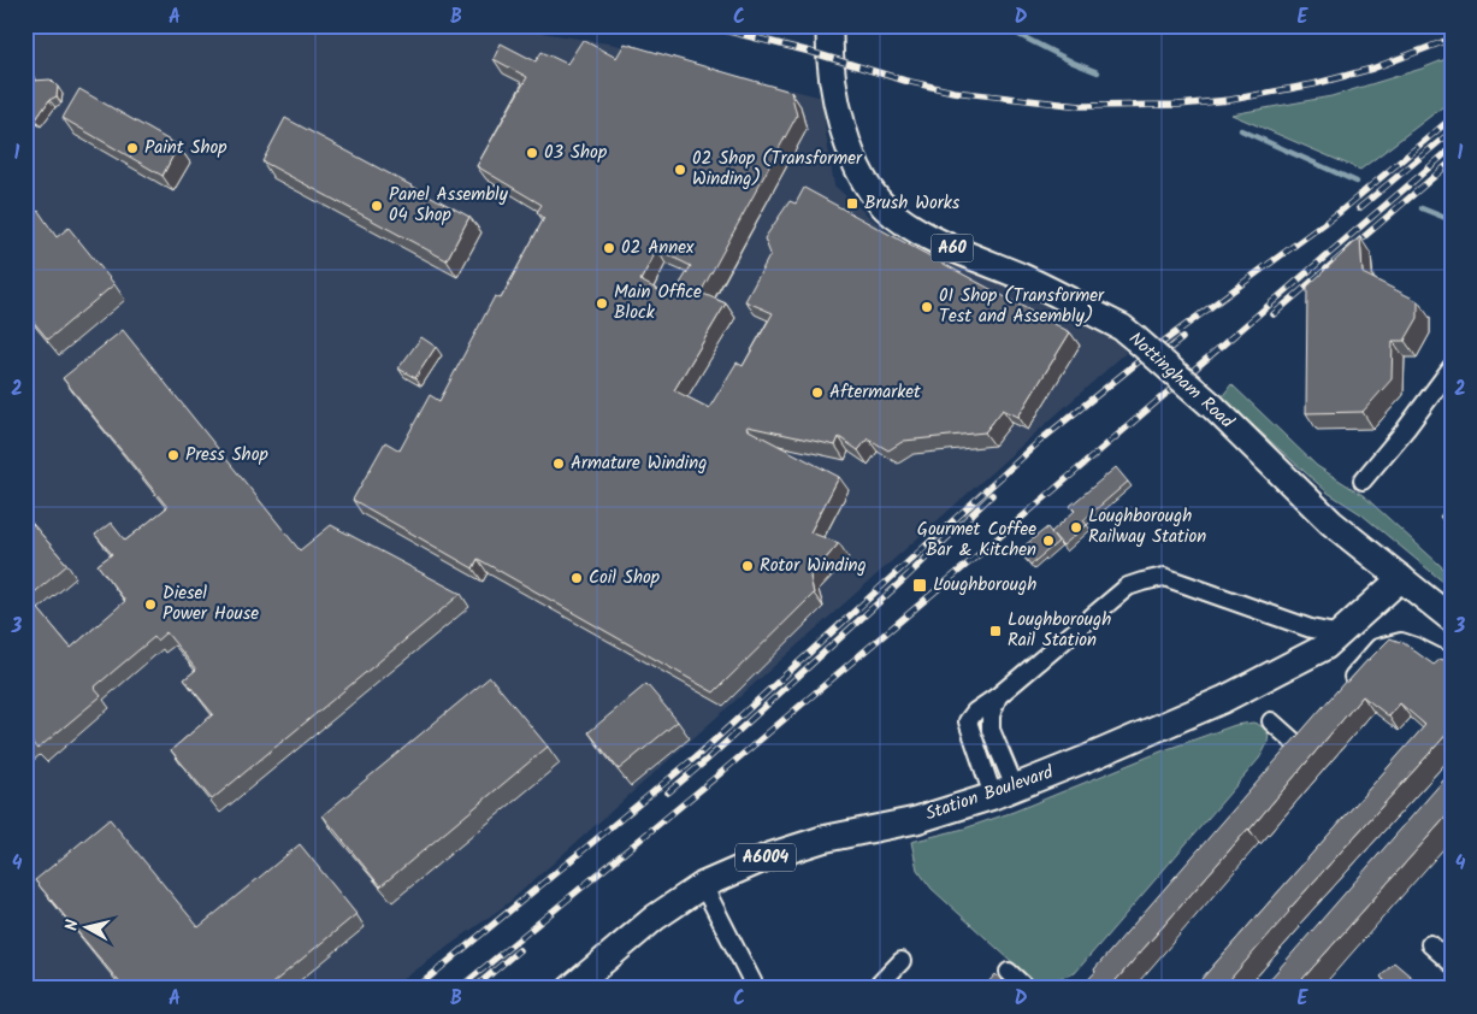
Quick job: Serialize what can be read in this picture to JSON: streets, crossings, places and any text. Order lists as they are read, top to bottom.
{
  "streets": {
    "main road": [
      "A60",
      "Nottingham Road",
      "Station Boulevard",
      "A6004"
    ]
  },
  "crossings": [
    ["Nottingham Road", "Station Boulevard"]
  ],
  "places": {
    "other": [
      "Paint Shop",
      "03 Shop",
      "02 Shop (Transformer Winding)",
      "Panel Assembly 04 Shop",
      "02 Annex",
      "Main Office Block",
      "01 Shop (Transformer Test and Assembly)",
      "Aftermarket",
      "Press Shop",
      "Armature Winding",
      "Loughborough Railway Station",
      "Gourmet Coffee Bar & Kitchen",
      "Rotor Winding",
      "Coil Shop",
      "Diesel Power House"
    ],
    "transit": ["Brush Works", "Loughborough", "Loughborough Rail Station"]
  },
  "north": "left",
  "grid": {
    "columns": [
      "A",
      "B",
      "C",
      "D",
      "E"
    ],
    "rows": [
      "1",
      "2",
      "3",
      "4"
    ]
  }
}
